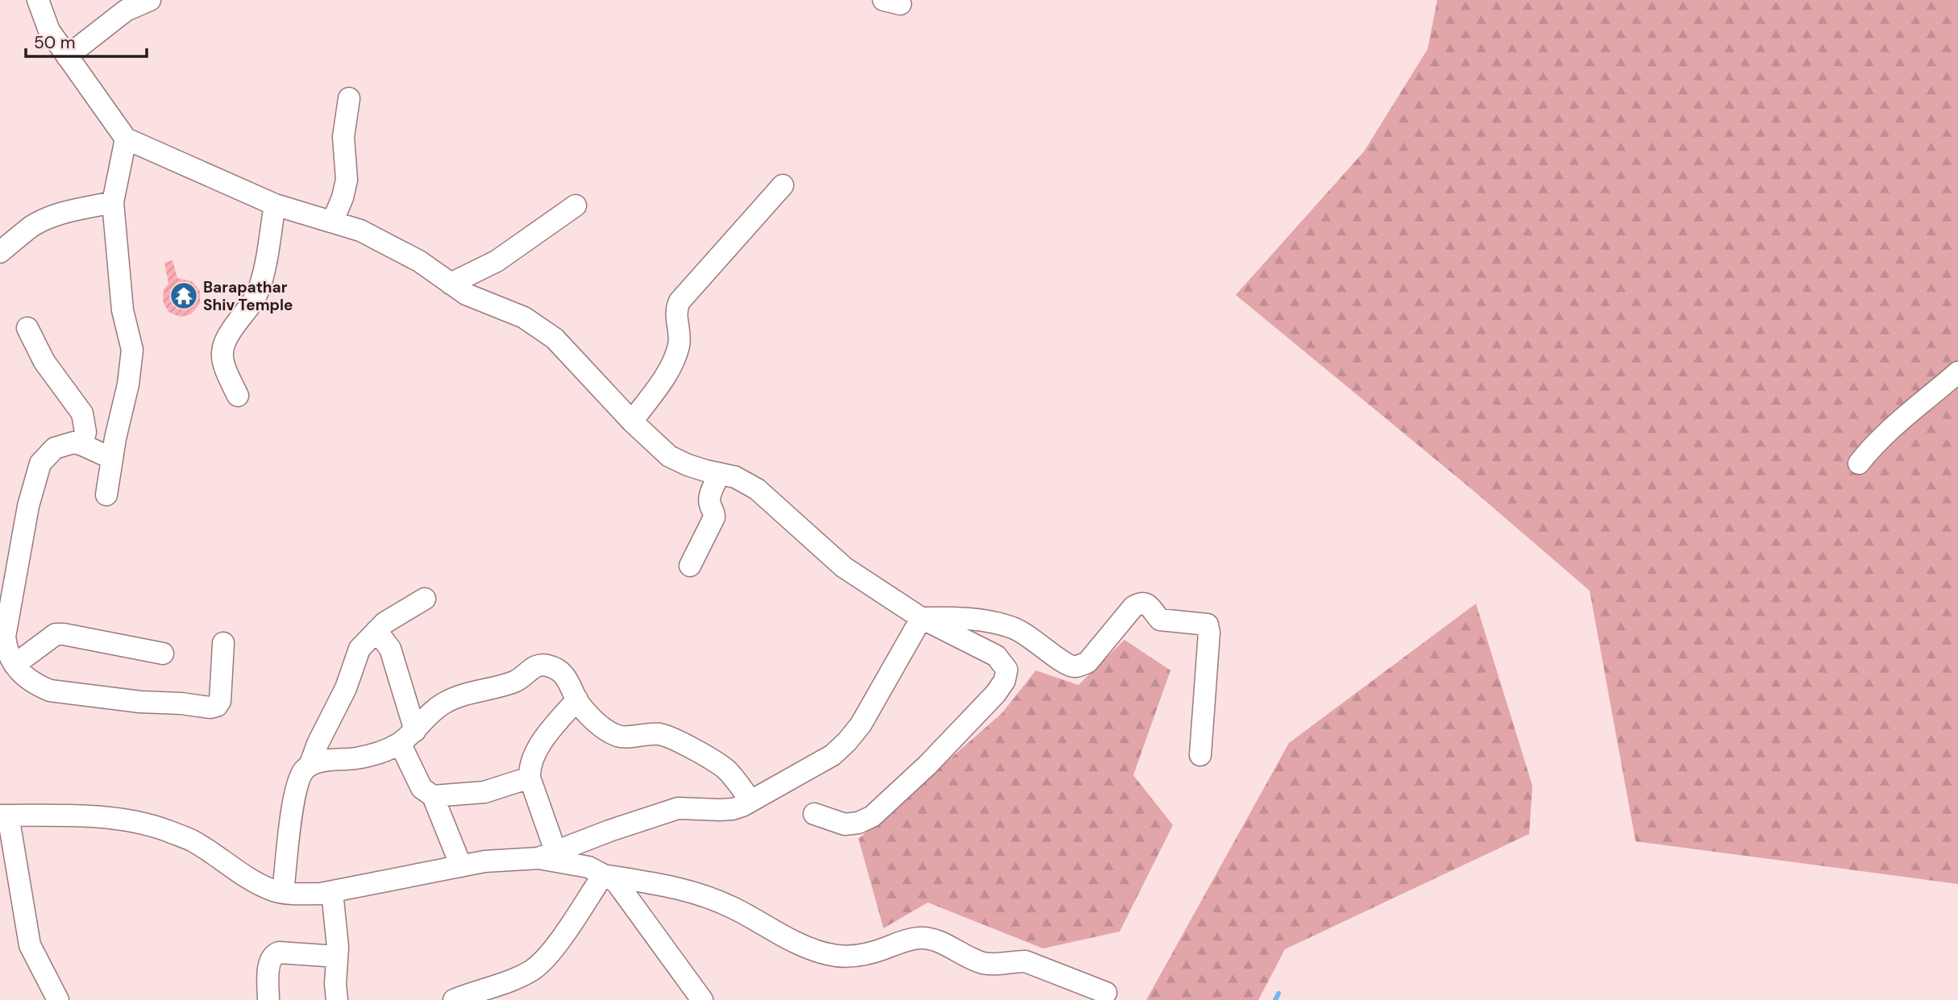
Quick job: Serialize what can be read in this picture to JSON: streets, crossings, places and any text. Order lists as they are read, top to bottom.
{
  "places": {
    "temple": ["Barapathar Shiv Temple"]
  },
  "scale_bar": "50 m"
}
